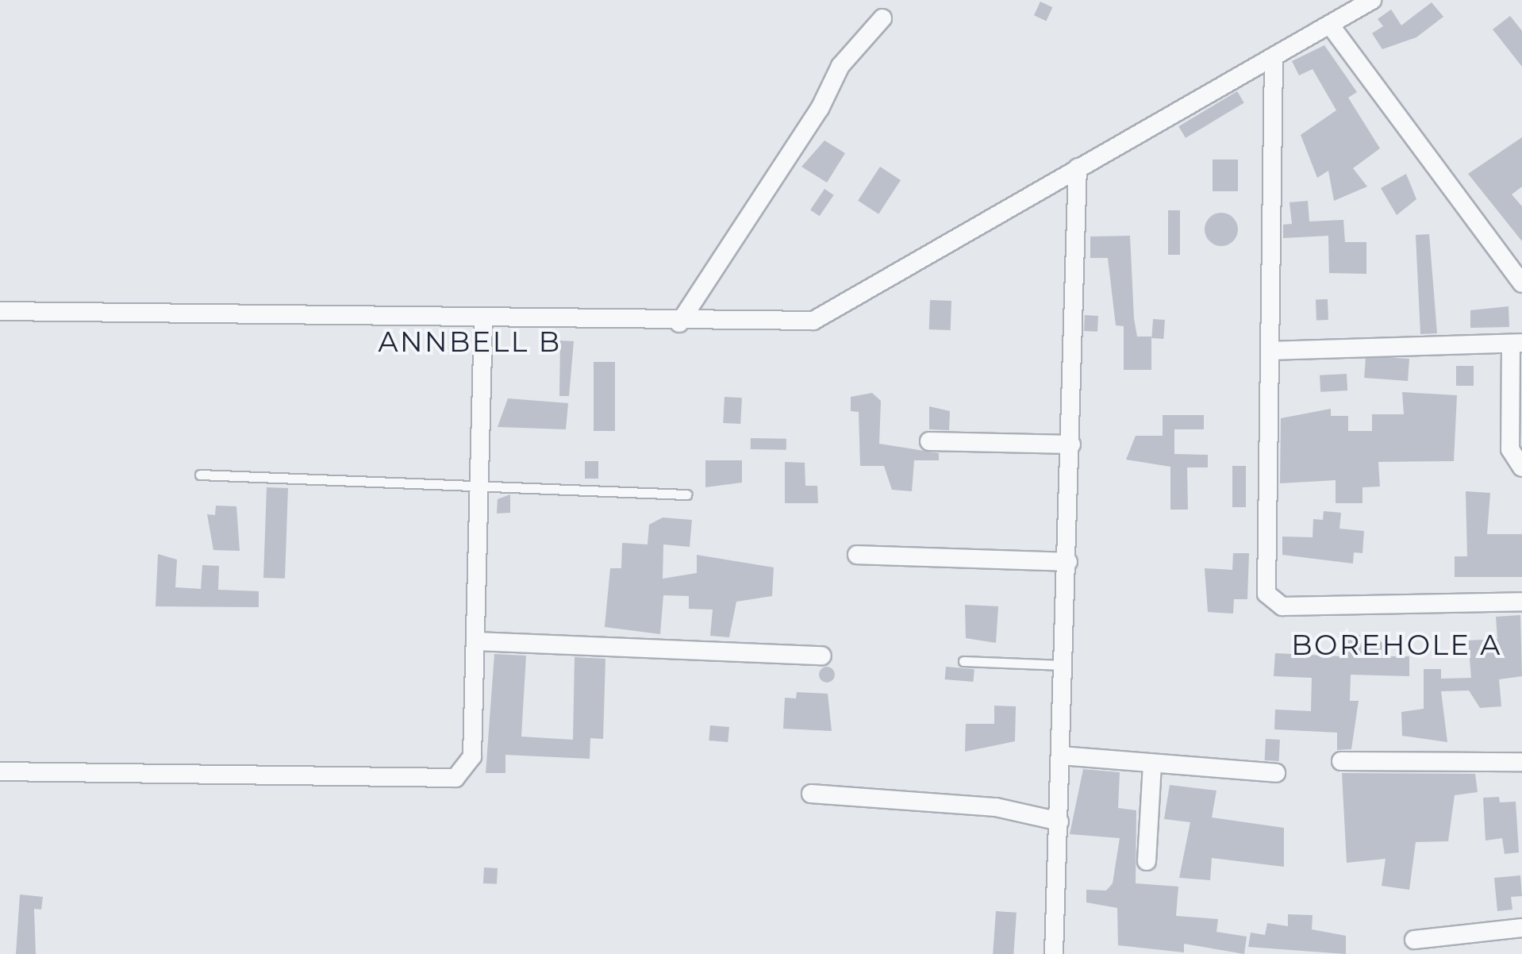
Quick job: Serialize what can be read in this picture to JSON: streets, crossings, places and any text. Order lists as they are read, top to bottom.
{
  "districts": ["ANNBELL B", "BOREHOLE A"]
}
